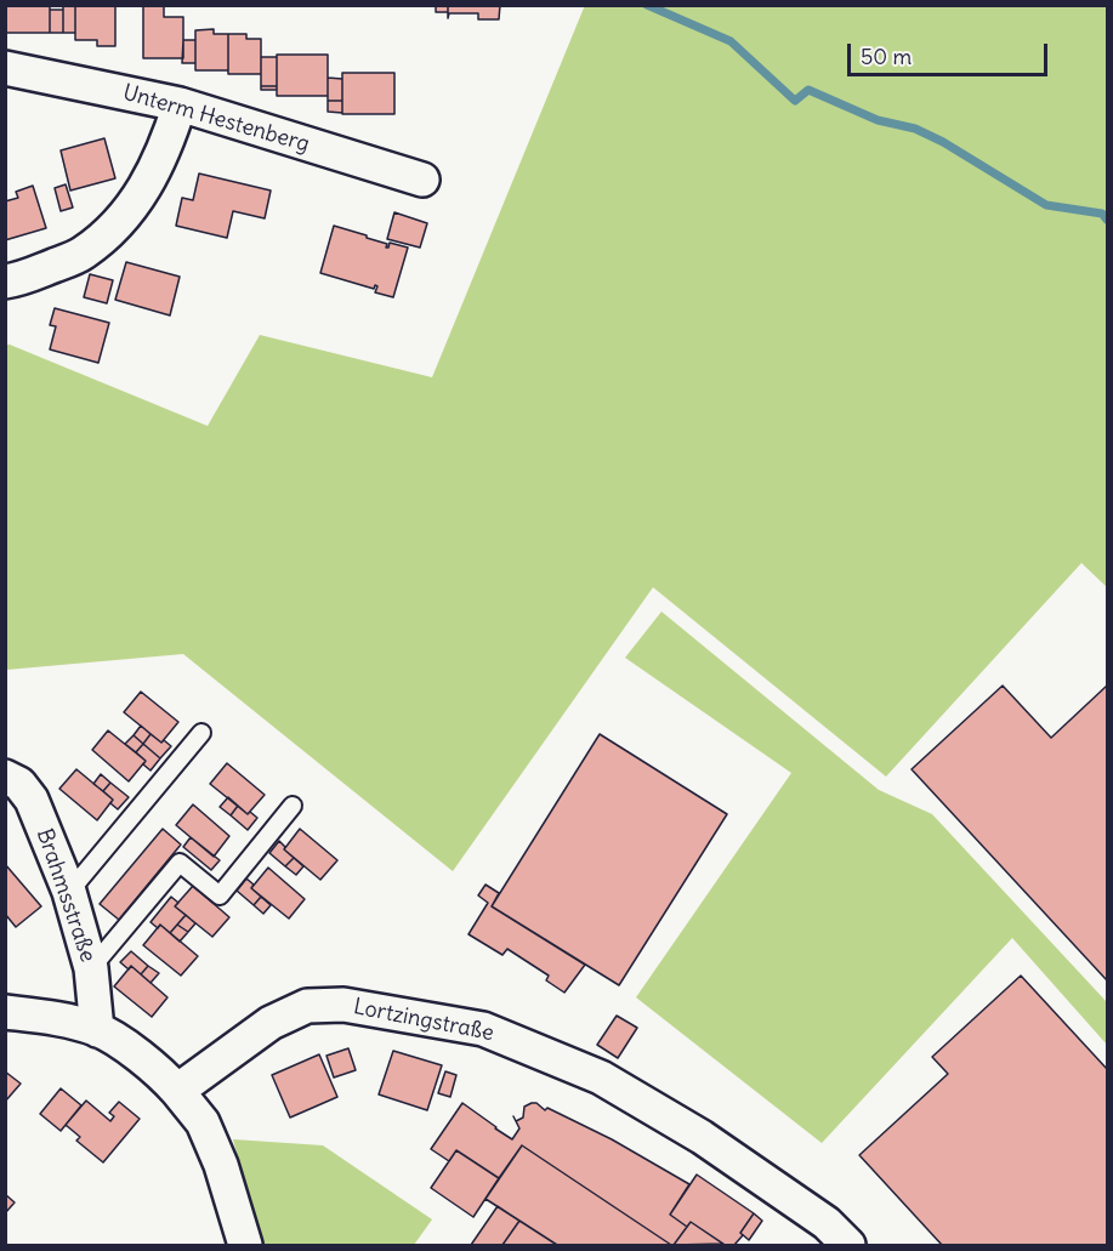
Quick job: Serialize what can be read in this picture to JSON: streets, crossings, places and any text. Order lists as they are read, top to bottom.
{
  "streets": {
    "street": ["Unterm Hestenberg", "Brahmsstraße", "Lortzingstraße"]
  },
  "scale_bar": "50 m"
}
